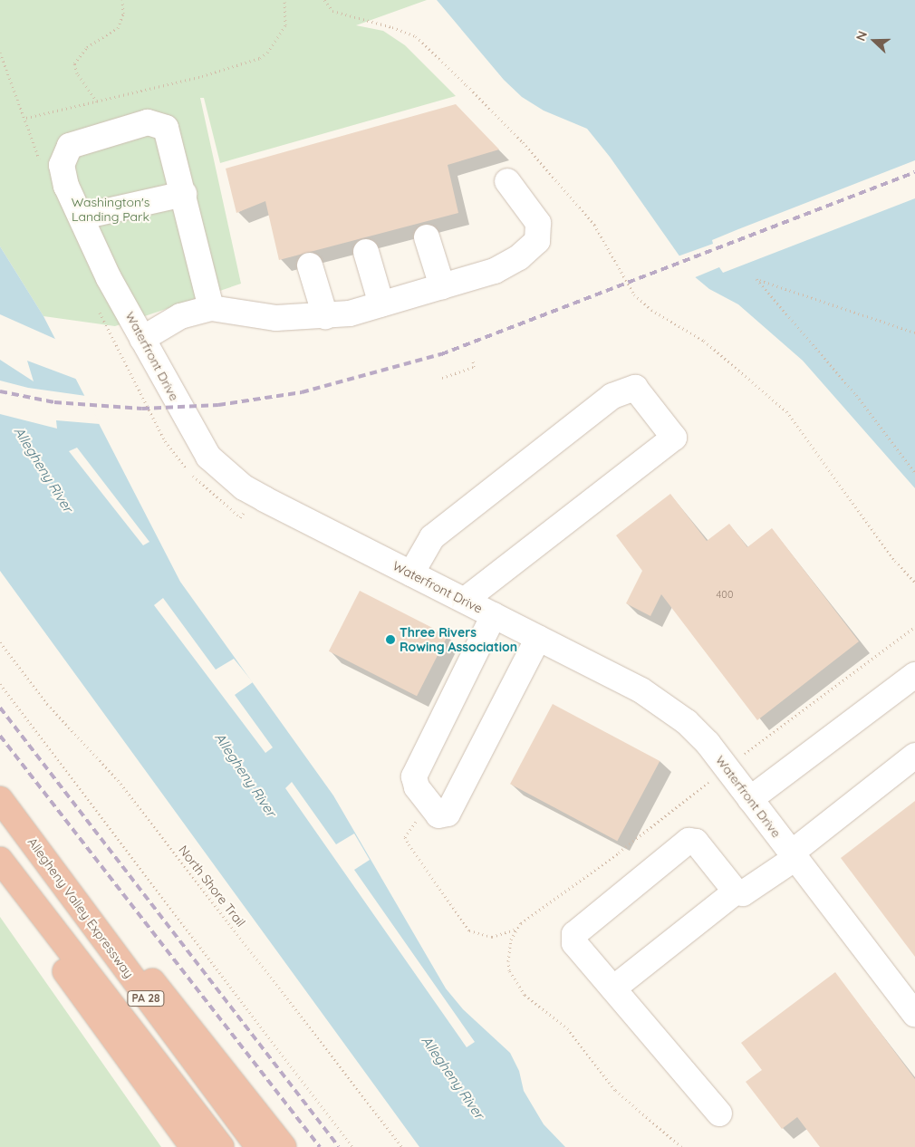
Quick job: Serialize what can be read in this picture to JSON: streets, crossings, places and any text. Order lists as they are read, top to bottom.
{
  "streets": {
    "highway": ["Allegheny Valley Expressway", "PA 28"],
    "street": ["Waterfront Drive"],
    "path": ["North Shore Trail"]
  },
  "water": ["Allegheny River"],
  "parks": ["Washington's Landing Park"],
  "places": ["Three Rivers Rowing Association"],
  "house_numbers": ["400"],
  "north": "left"
}
